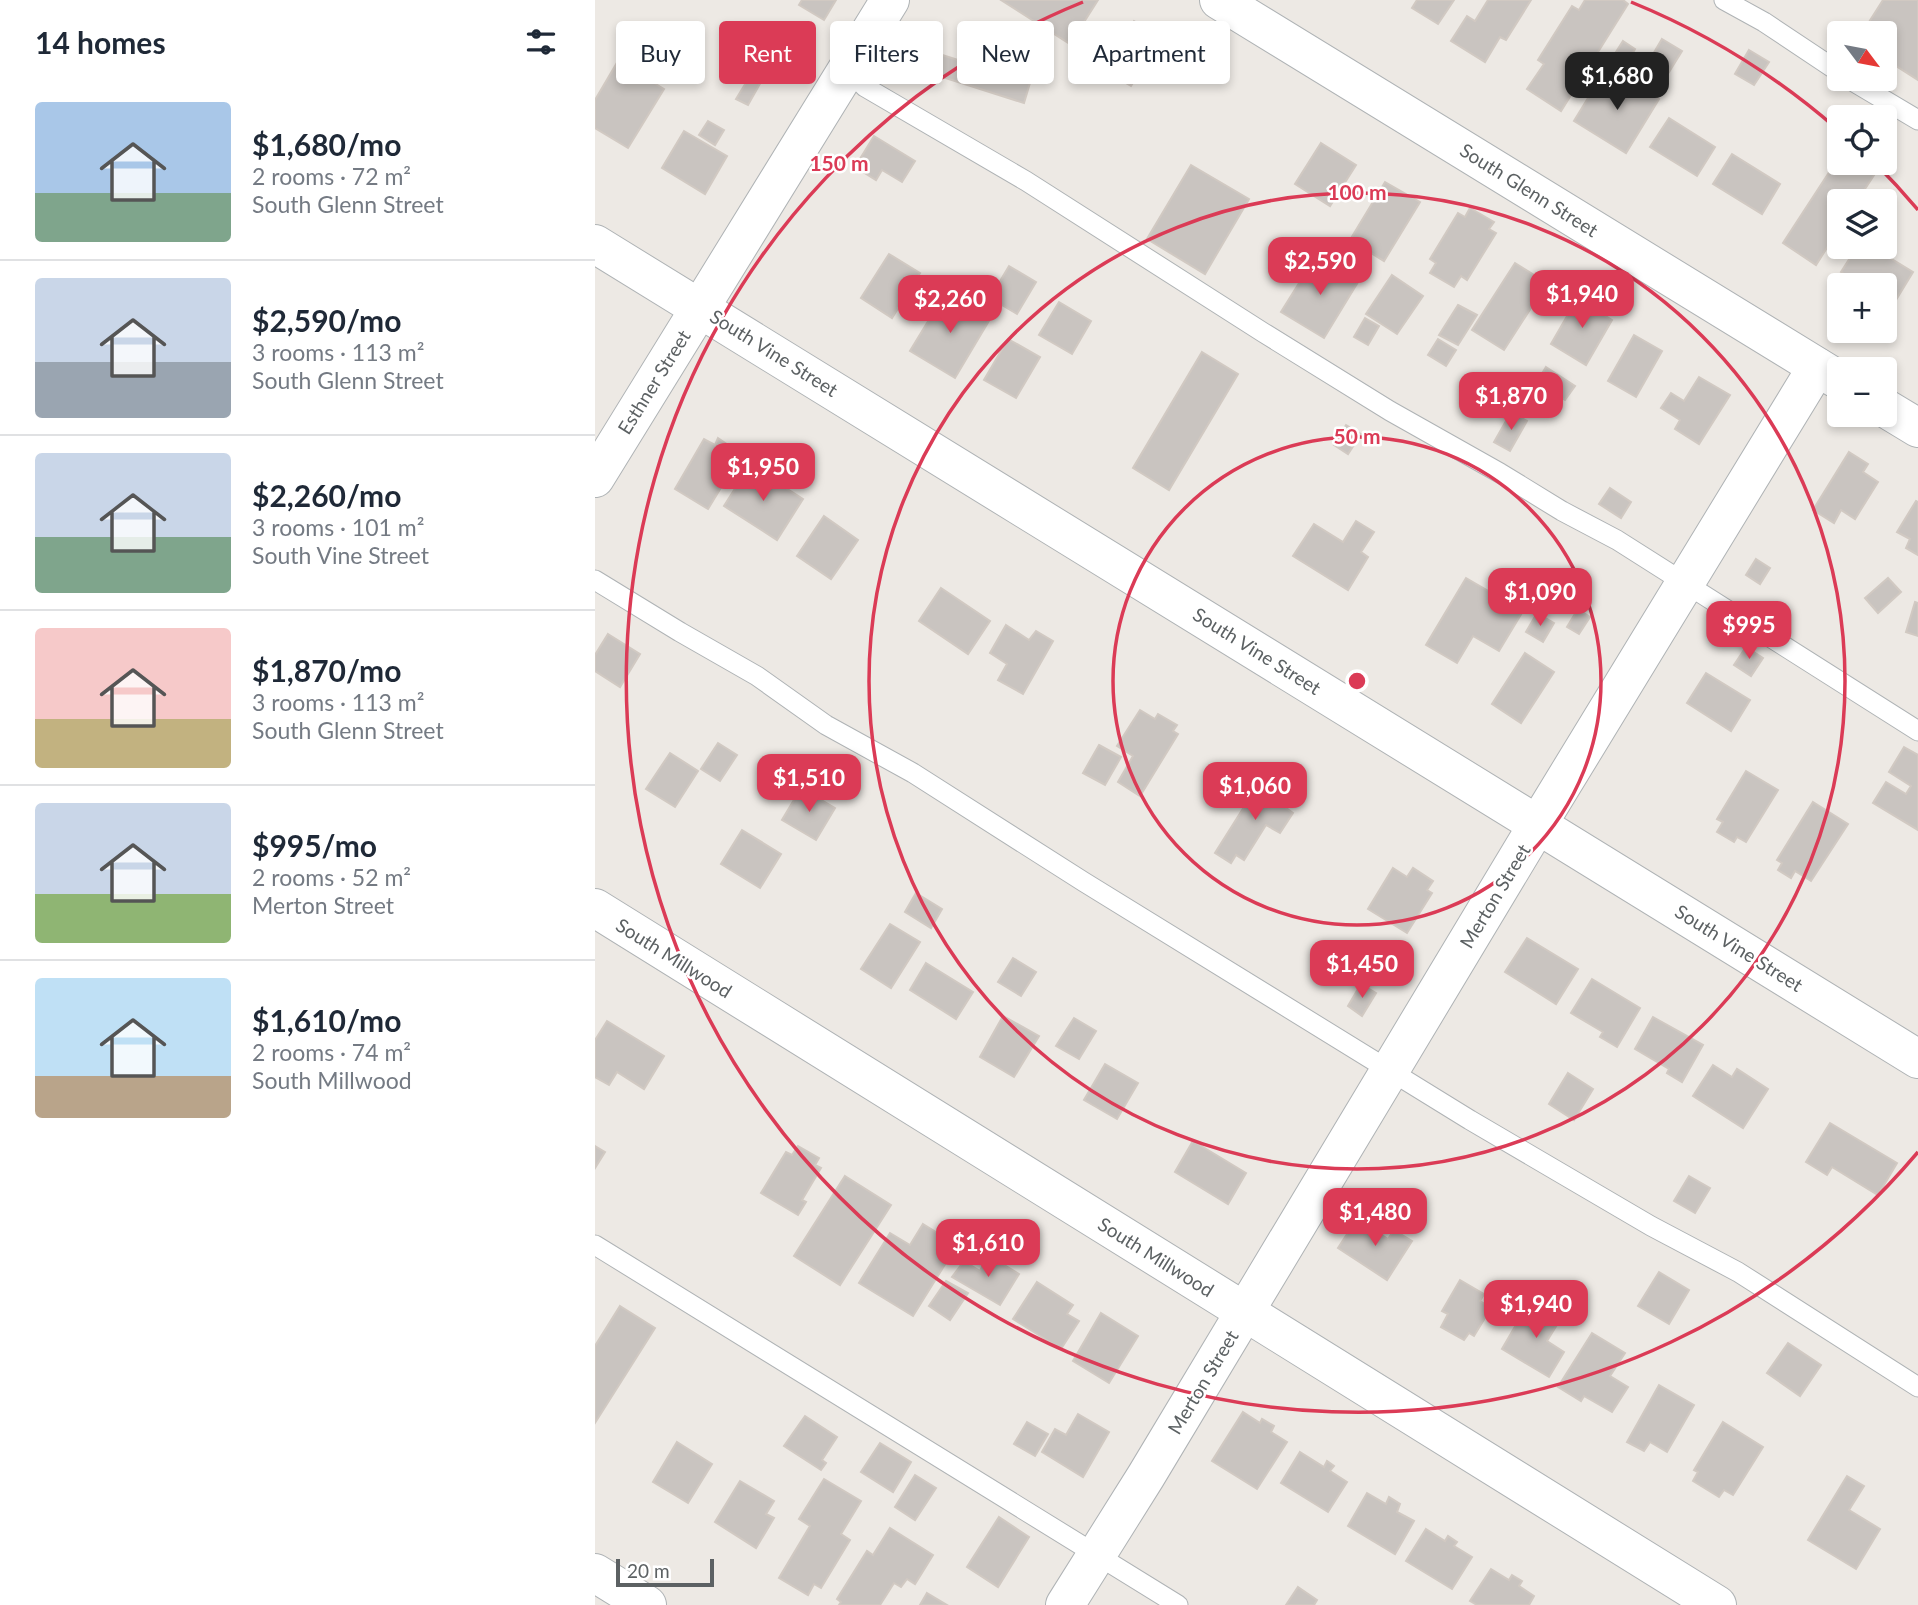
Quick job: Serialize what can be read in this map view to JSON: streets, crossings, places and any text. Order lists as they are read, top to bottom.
{
  "streets": {
    "street": [
      "South Glenn Street",
      "South Vine Street",
      "Esthner Street",
      "Merton Street",
      "South Millwood"
    ]
  },
  "crossings": [
    ["South Vine Street", "Esthner Street"],
    ["South Vine Street", "Merton Street"],
    ["Merton Street", "South Millwood"]
  ],
  "scale_bar": "20 m",
  "north": "bottom right",
  "page": {
    "heading": "14 homes",
    "map_buttons": ["+", "−"],
    "chip": [
      "Buy",
      "Rent",
      "Filters",
      "New",
      "Apartment"
    ],
    "price": [
      "$1,680",
      "$2,590",
      "$1,940",
      "$2,260",
      "$1,870",
      "$1,950",
      "$1,090",
      "$995",
      "$1,510",
      "$1,060",
      "$1,450",
      "$1,480",
      "$1,610",
      "$1,940"
    ],
    "list": [
      {
        "name": "$1,680/mo",
        "note": "2 rooms · 72 m² · South Glenn Street"
      },
      {
        "name": "$2,590/mo",
        "note": "3 rooms · 113 m² · South Glenn Street"
      },
      {
        "name": "$2,260/mo",
        "note": "3 rooms · 101 m² · South Vine Street"
      },
      {
        "name": "$1,870/mo",
        "note": "3 rooms · 113 m² · South Glenn Street"
      },
      {
        "name": "$995/mo",
        "note": "2 rooms · 52 m² · Merton Street"
      },
      {
        "name": "$1,610/mo",
        "note": "2 rooms · 74 m² · South Millwood"
      }
    ],
    "scale": "20 m"
  },
  "rings": ["150 m", "100 m", "50 m"]
}
